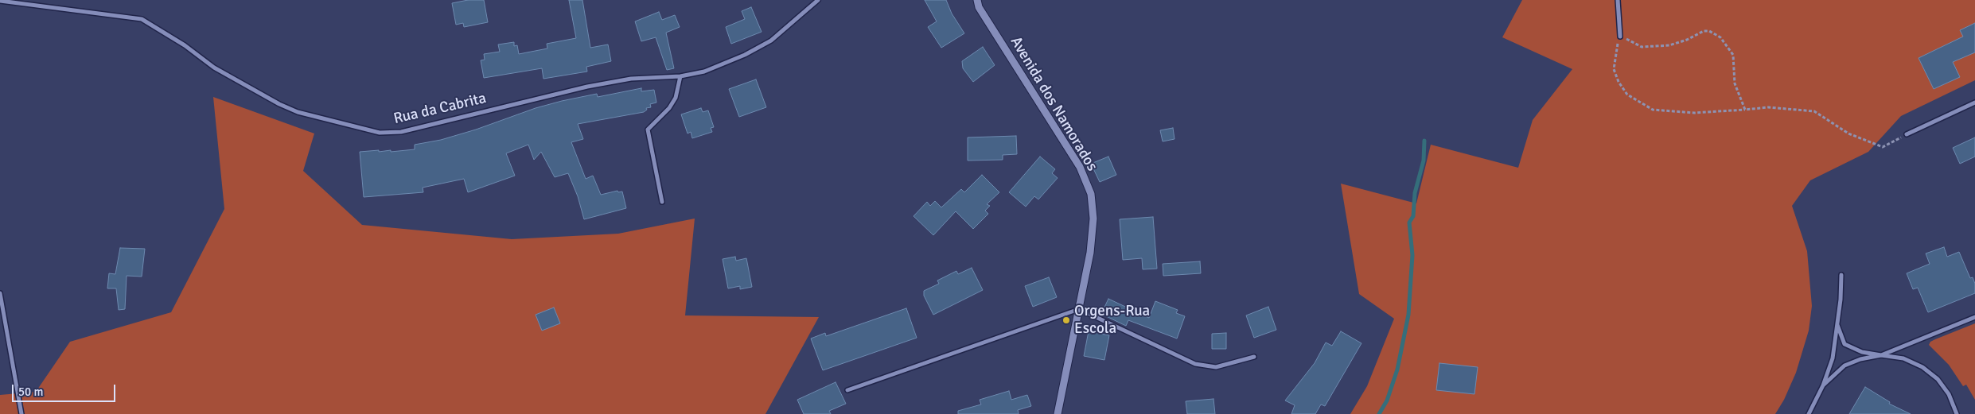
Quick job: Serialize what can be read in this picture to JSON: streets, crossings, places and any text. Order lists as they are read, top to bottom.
{
  "streets": {
    "street": ["Avenida dos Namorados", "Rua da Cabrita"]
  },
  "places": ["Orgens-Rua Escola"],
  "scale_bar": "50 m"
}
